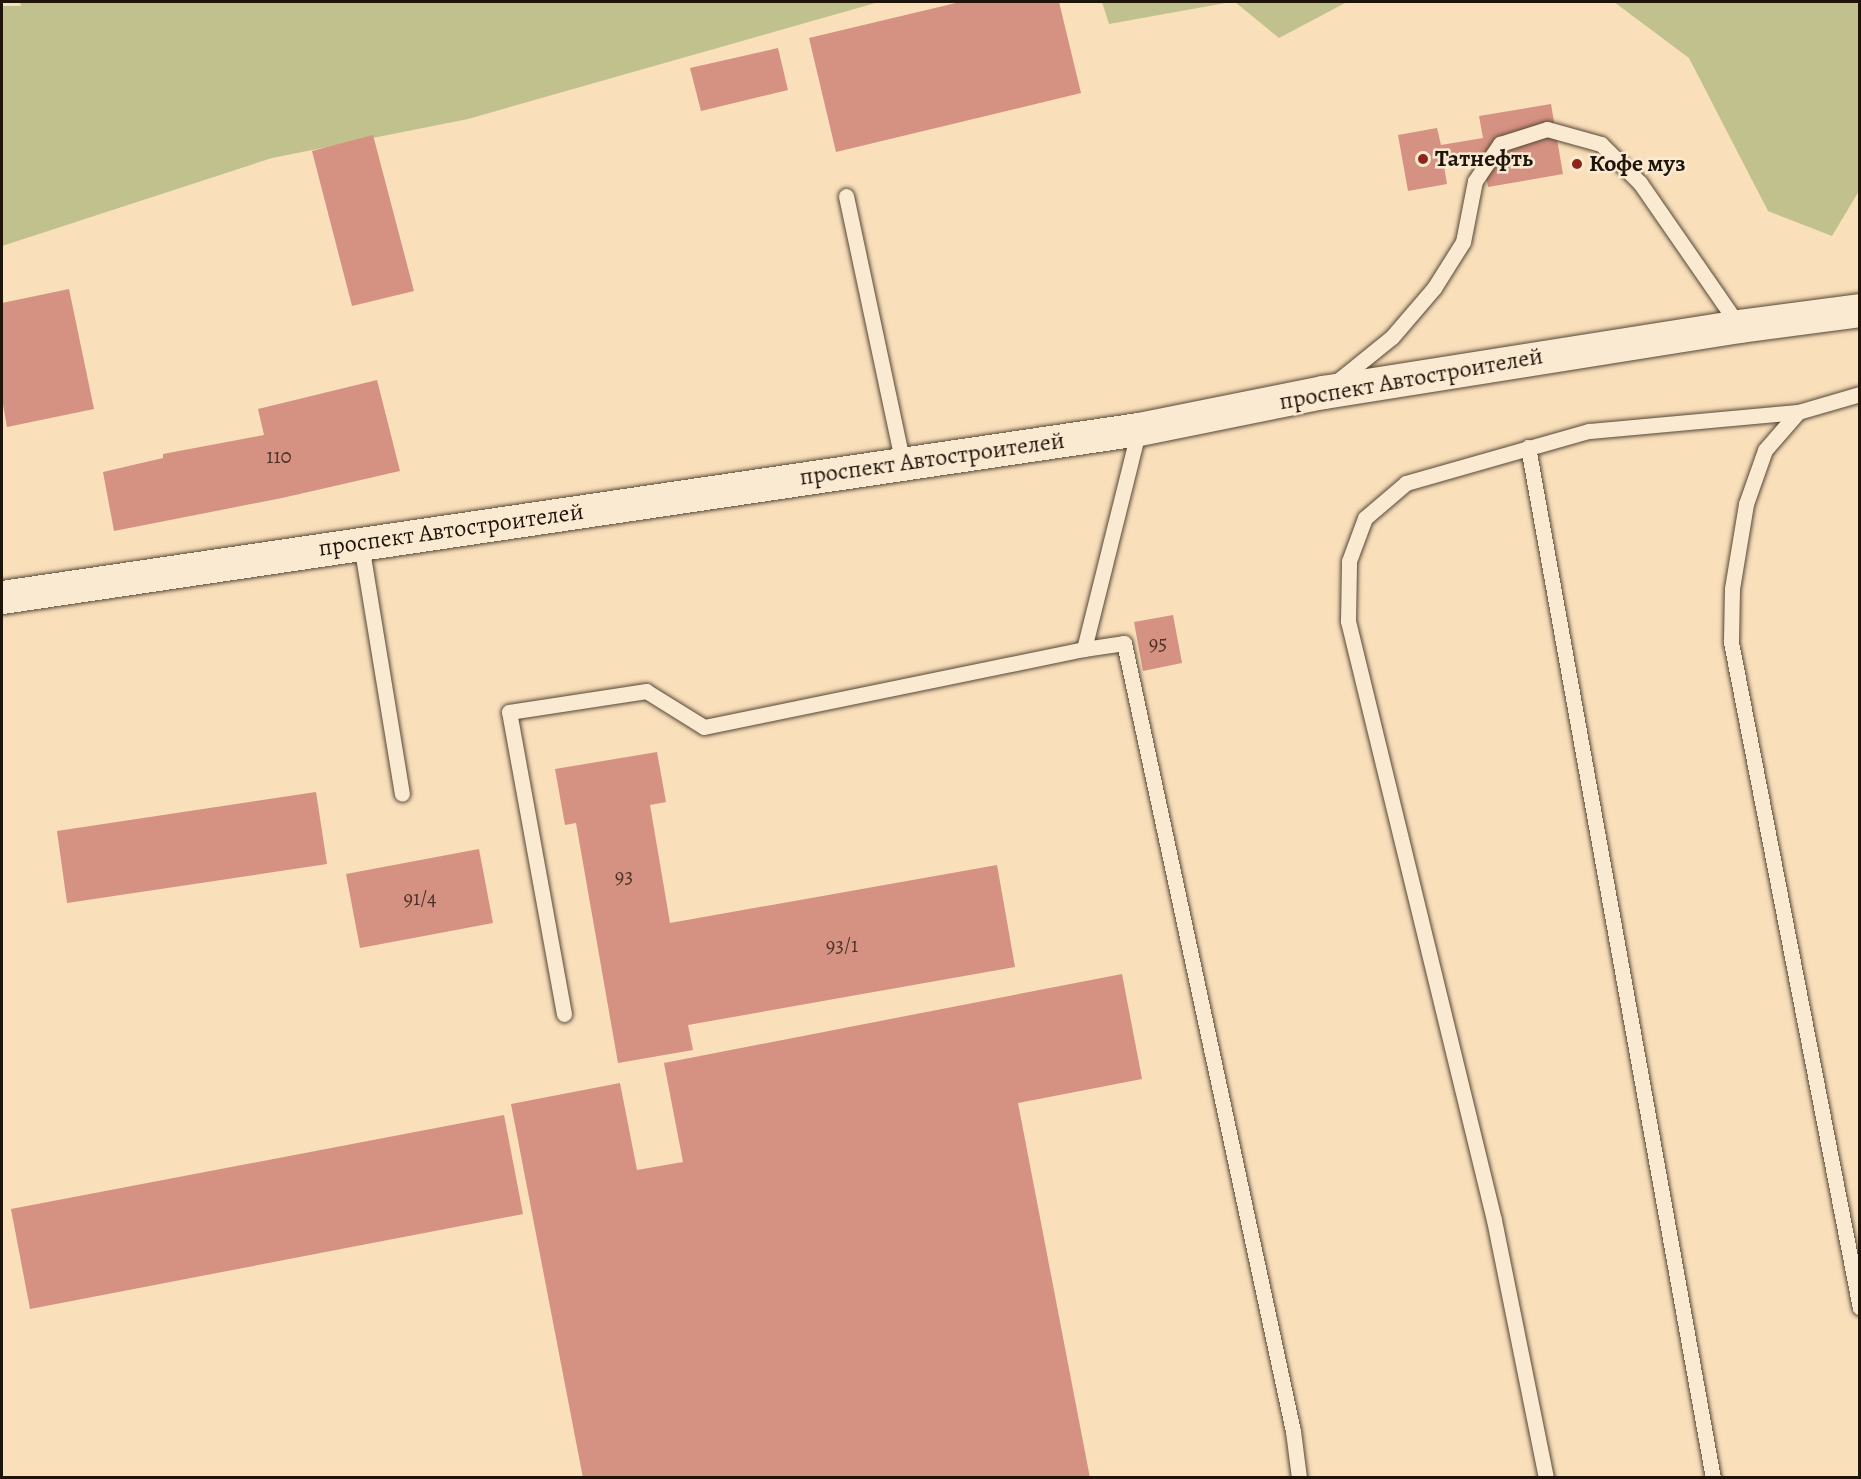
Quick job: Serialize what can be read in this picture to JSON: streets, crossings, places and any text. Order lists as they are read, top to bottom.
{
  "streets": {
    "main road": ["проспект Автостроителей"]
  },
  "places": ["Татнефть", "Кофе муз"],
  "house_numbers": [
    "110",
    "95",
    "93",
    "91/4",
    "93/1"
  ]
}
